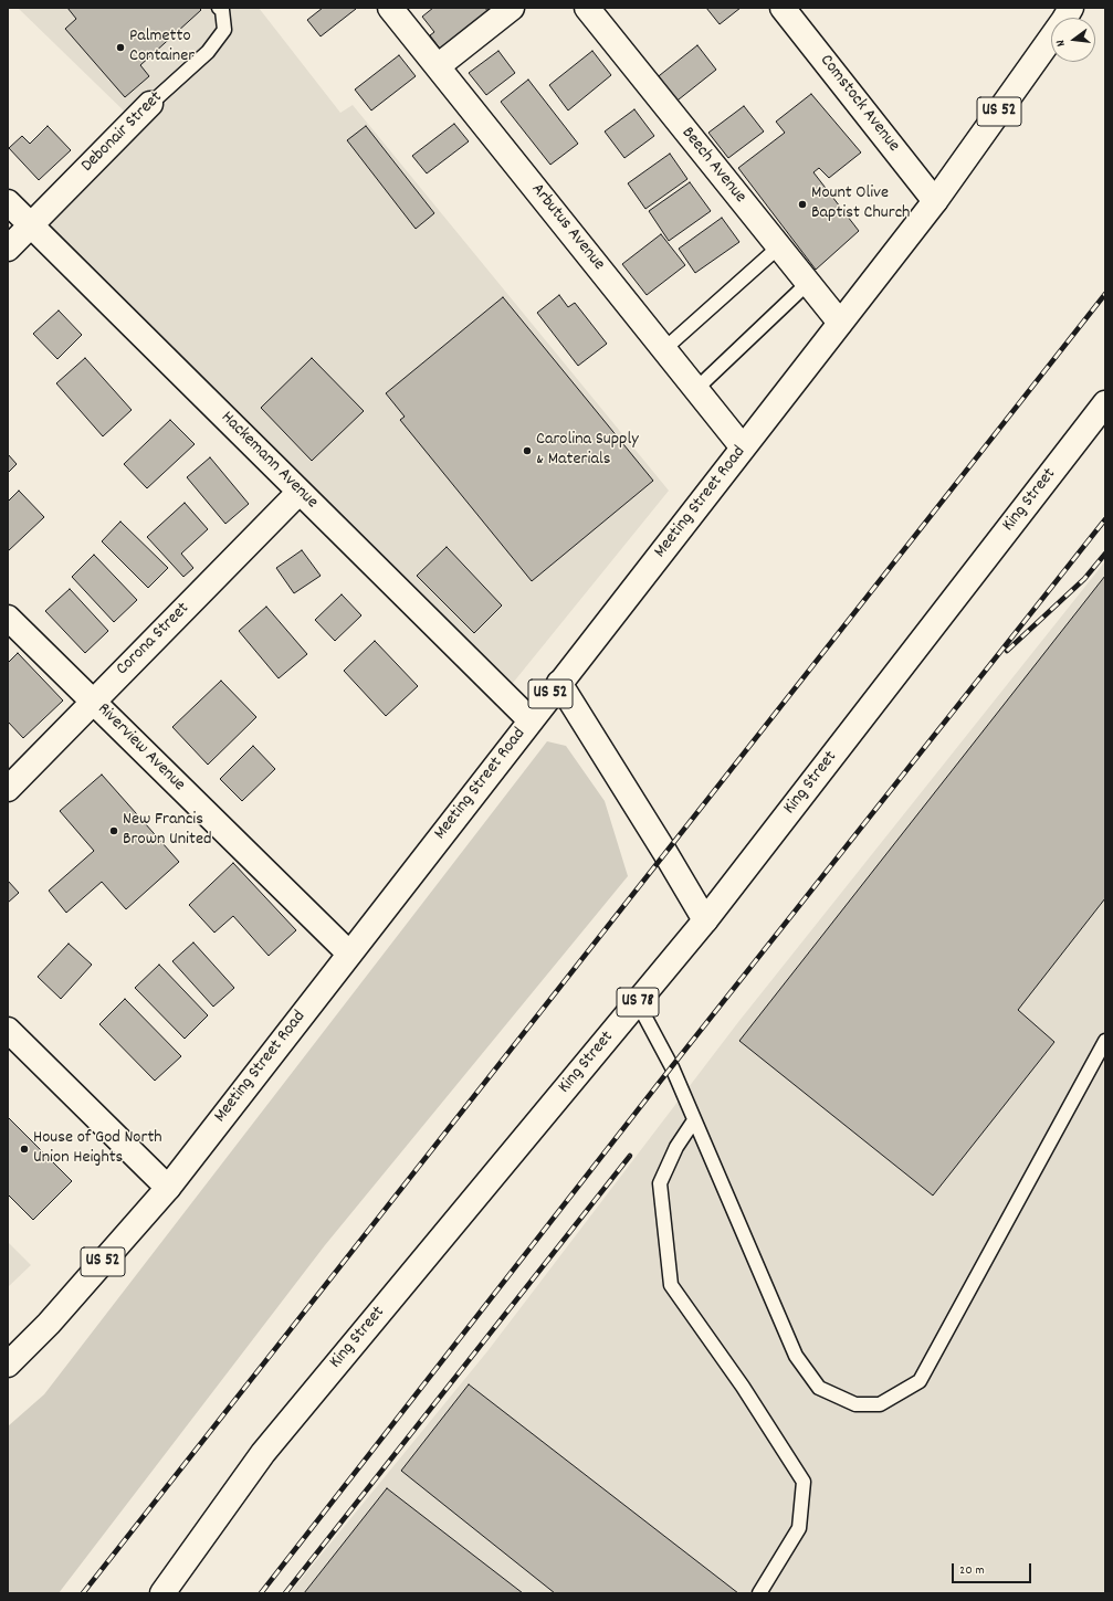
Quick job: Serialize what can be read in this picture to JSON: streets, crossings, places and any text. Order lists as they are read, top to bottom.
{
  "streets": {
    "main road": [
      "Comstock Avenue",
      "US 52",
      "Debonair Street",
      "Beech Avenue",
      "Arbutus Avenue",
      "Hackemann Avenue",
      "King Street",
      "Meeting Street Road",
      "Corona Street",
      "Riverview Avenue",
      "US 78"
    ]
  },
  "crossings": [
    ["Comstock Avenue", "Meeting Street Road"],
    ["Debonair Street", "Hackemann Avenue"],
    ["Beech Avenue", "Meeting Street Road"],
    ["Arbutus Avenue", "Meeting Street Road"],
    ["Hackemann Avenue", "Meeting Street Road"],
    ["Hackemann Avenue", "Corona Street"],
    ["Meeting Street Road", "Riverview Avenue"],
    ["Corona Street", "Riverview Avenue"]
  ],
  "places": [
    "Palmetto Container",
    "Mount Olive Baptist Church",
    "Carolina Supply & Materials",
    "New Francis Brown United",
    "House of God North Union Heights"
  ],
  "scale_bar": "20 m",
  "north": "left"
}
